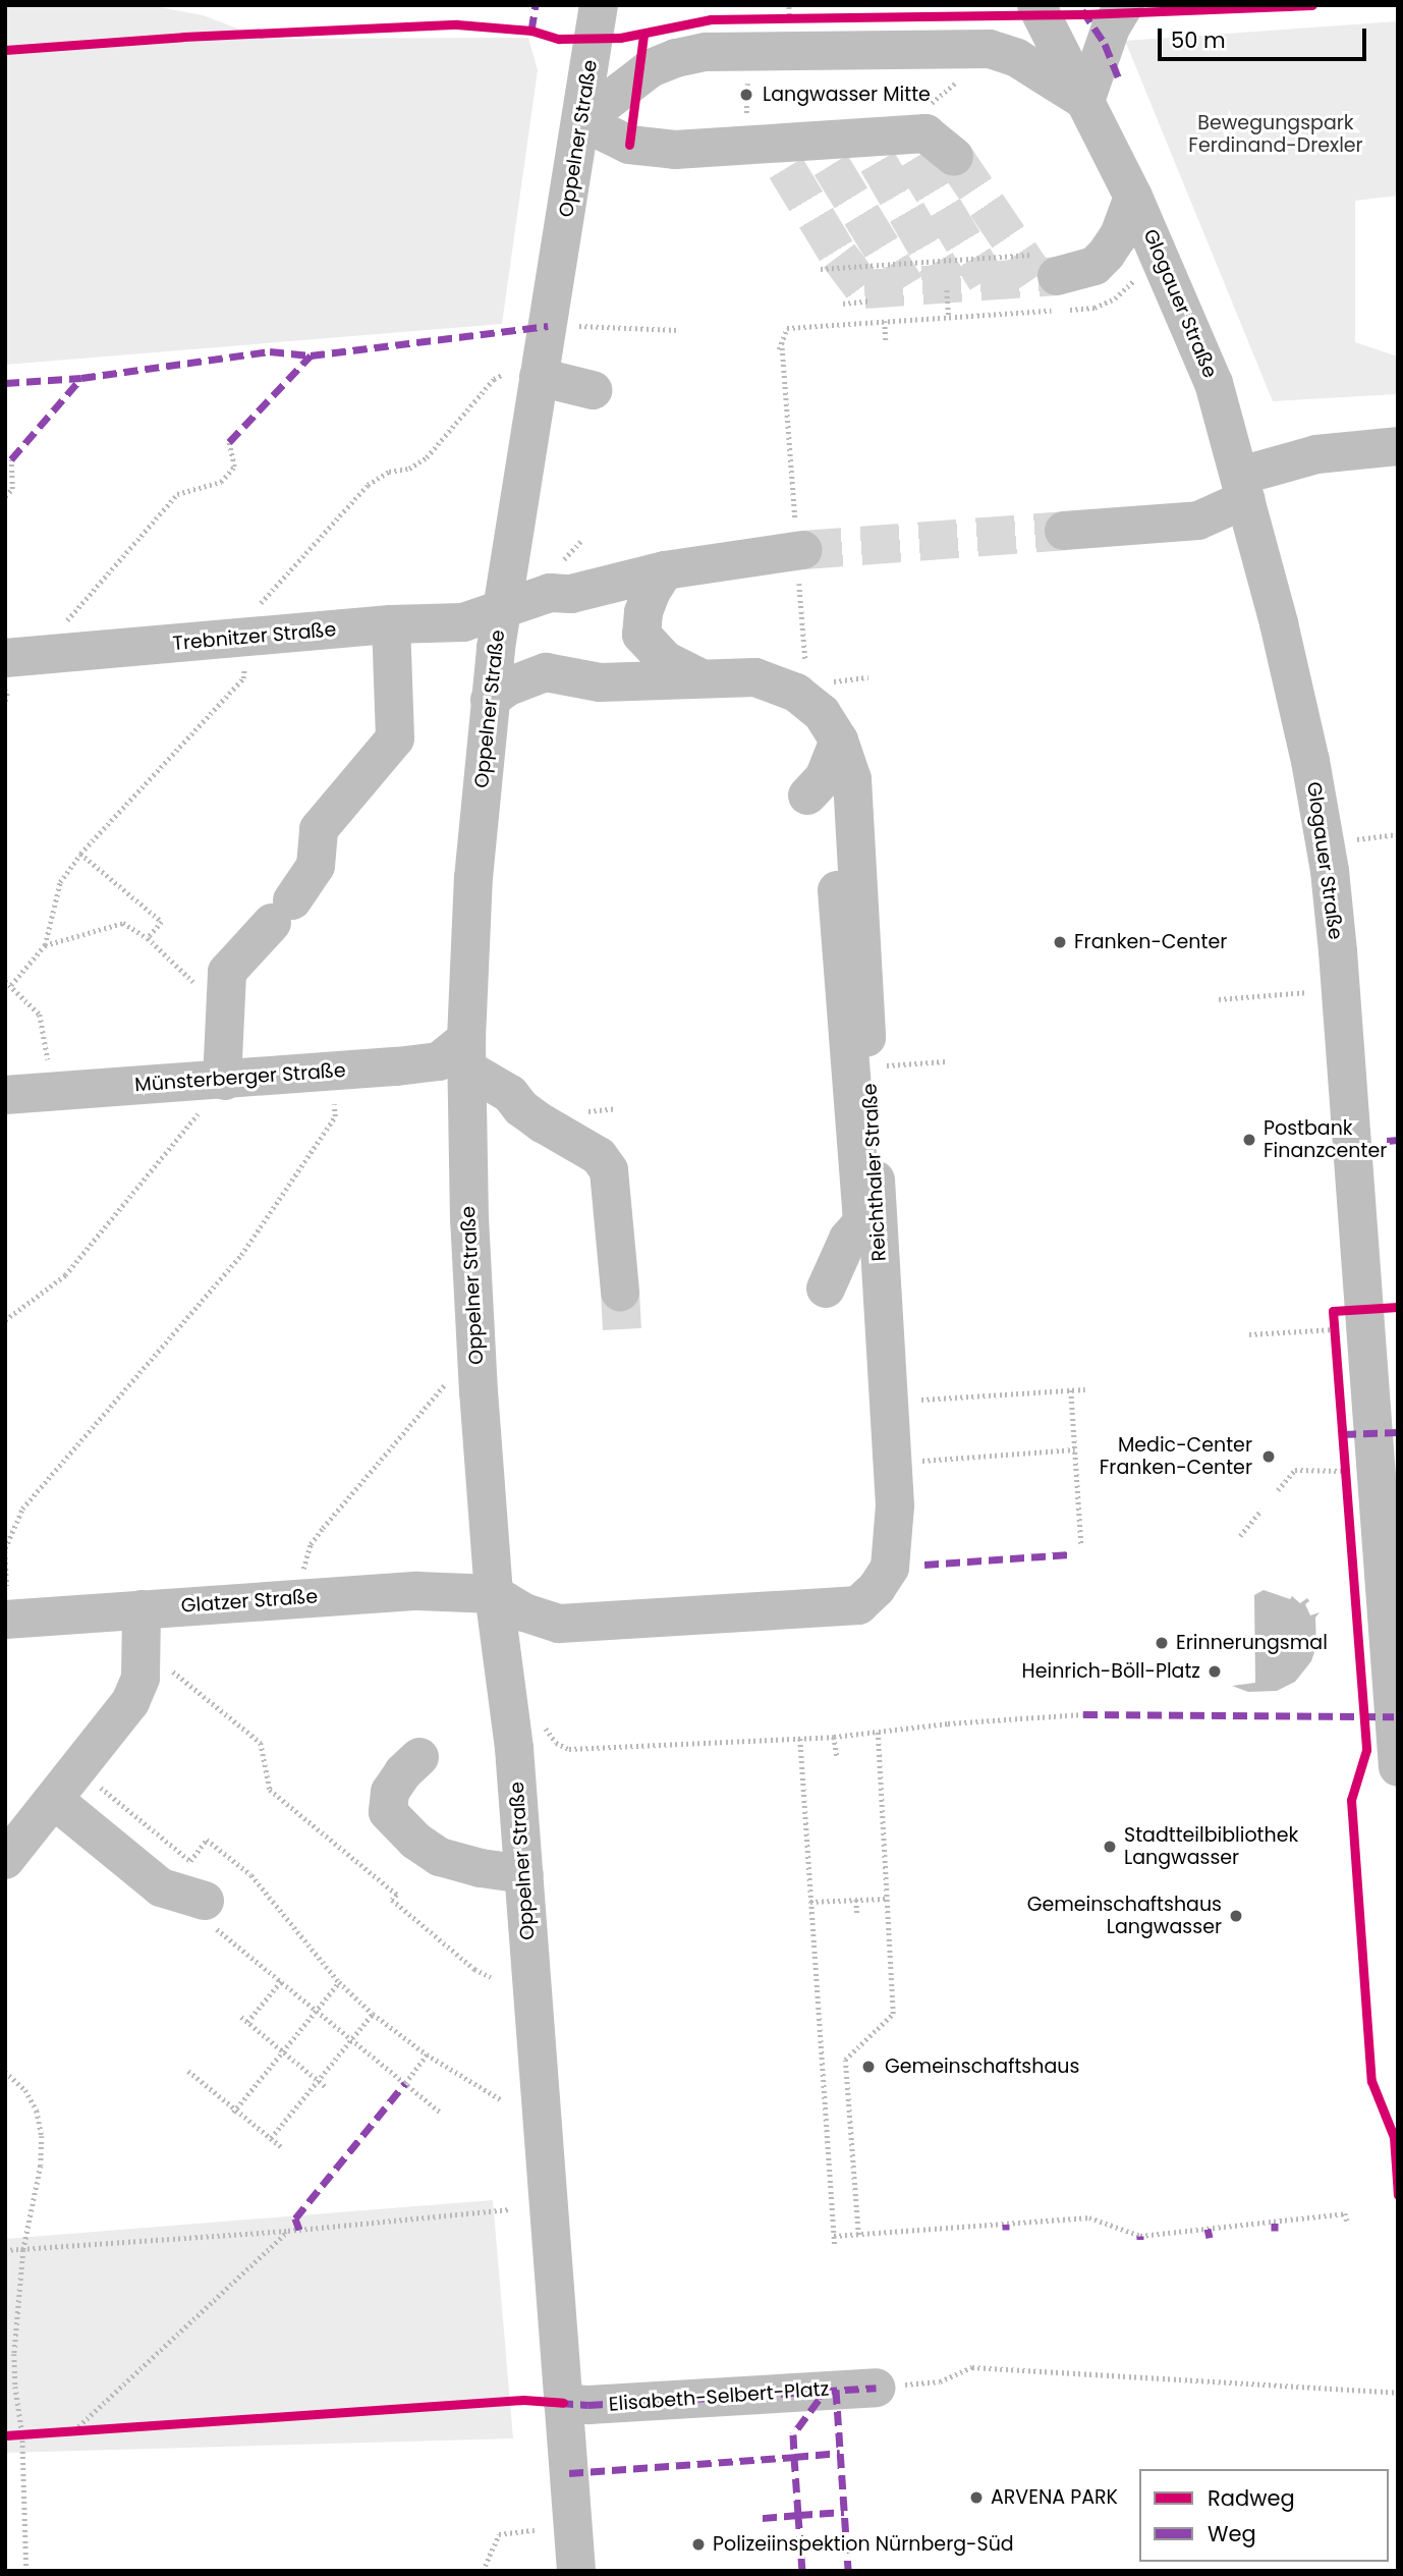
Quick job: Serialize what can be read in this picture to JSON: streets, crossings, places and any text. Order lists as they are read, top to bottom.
{
  "streets": {
    "street": [
      "Oppelner Straße",
      "Glogauer Straße",
      "Trebnitzer Straße",
      "Münsterberger Straße",
      "Reichthaler Straße",
      "Glatzer Straße",
      "Elisabeth-Selbert-Platz"
    ]
  },
  "crossings": [
    ["Oppelner Straße", "Trebnitzer Straße"],
    ["Oppelner Straße", "Münsterberger Straße"],
    ["Oppelner Straße", "Reichthaler Straße"],
    ["Oppelner Straße", "Glatzer Straße"],
    ["Oppelner Straße", "Elisabeth-Selbert-Platz"],
    ["Reichthaler Straße", "Glatzer Straße"]
  ],
  "parks": ["Bewegungspark Ferdinand-Drexler"],
  "places": [
    "Langwasser Mitte",
    "Franken-Center",
    "Postbank Finanzcenter",
    "Medic-Center Franken-Center",
    "Erinnerungsmal",
    "Heinrich-Böll-Platz",
    "Stadtteilbibliothek Langwasser",
    "Gemeinschaftshaus Langwasser",
    "Gemeinschaftshaus",
    "ARVENA PARK",
    "Polizeiinspektion Nürnberg-Süd"
  ],
  "legend": ["Radweg", "Weg"],
  "scale_bar": "50 m"
}
